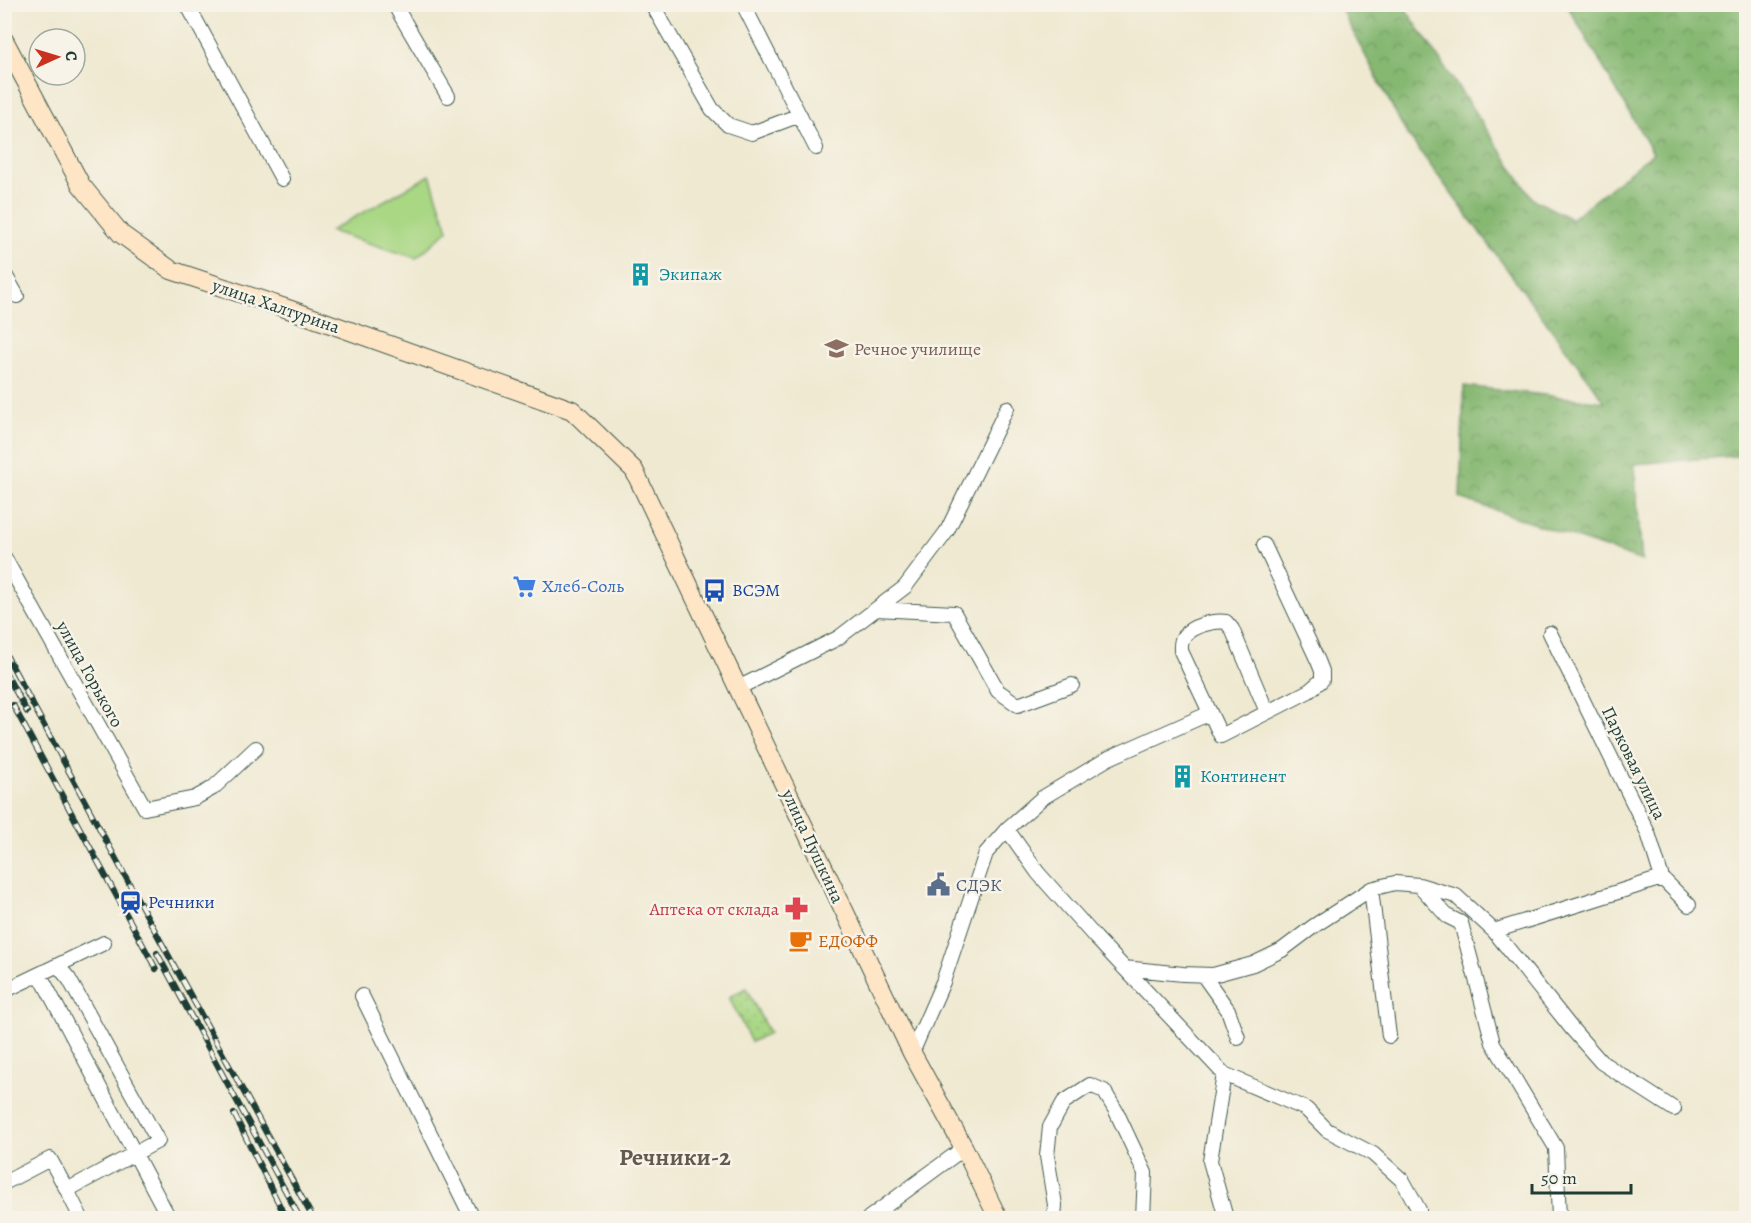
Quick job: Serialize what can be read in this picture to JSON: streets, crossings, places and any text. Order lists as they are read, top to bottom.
{
  "streets": {
    "main road": ["улица Халтурина", "улица Пушкина"],
    "street": ["улица Горького", "Парковая улица"]
  },
  "crossings": [
    ["улица Халтурина", "улица Пушкина"]
  ],
  "districts": ["Речники-2"],
  "places": {
    "building": ["Экипаж", "Континент"],
    "school or university": ["Речное училище"],
    "supermarket": ["Хлеб-Соль"],
    "bus stop": ["ВСЭМ"],
    "public building": ["СДЭК"],
    "station": ["Речники"],
    "pharmacy": ["Аптека от склада"],
    "cafe": ["ЕДОФФ"]
  },
  "scale_bar": "50 m",
  "north": "right"
}
